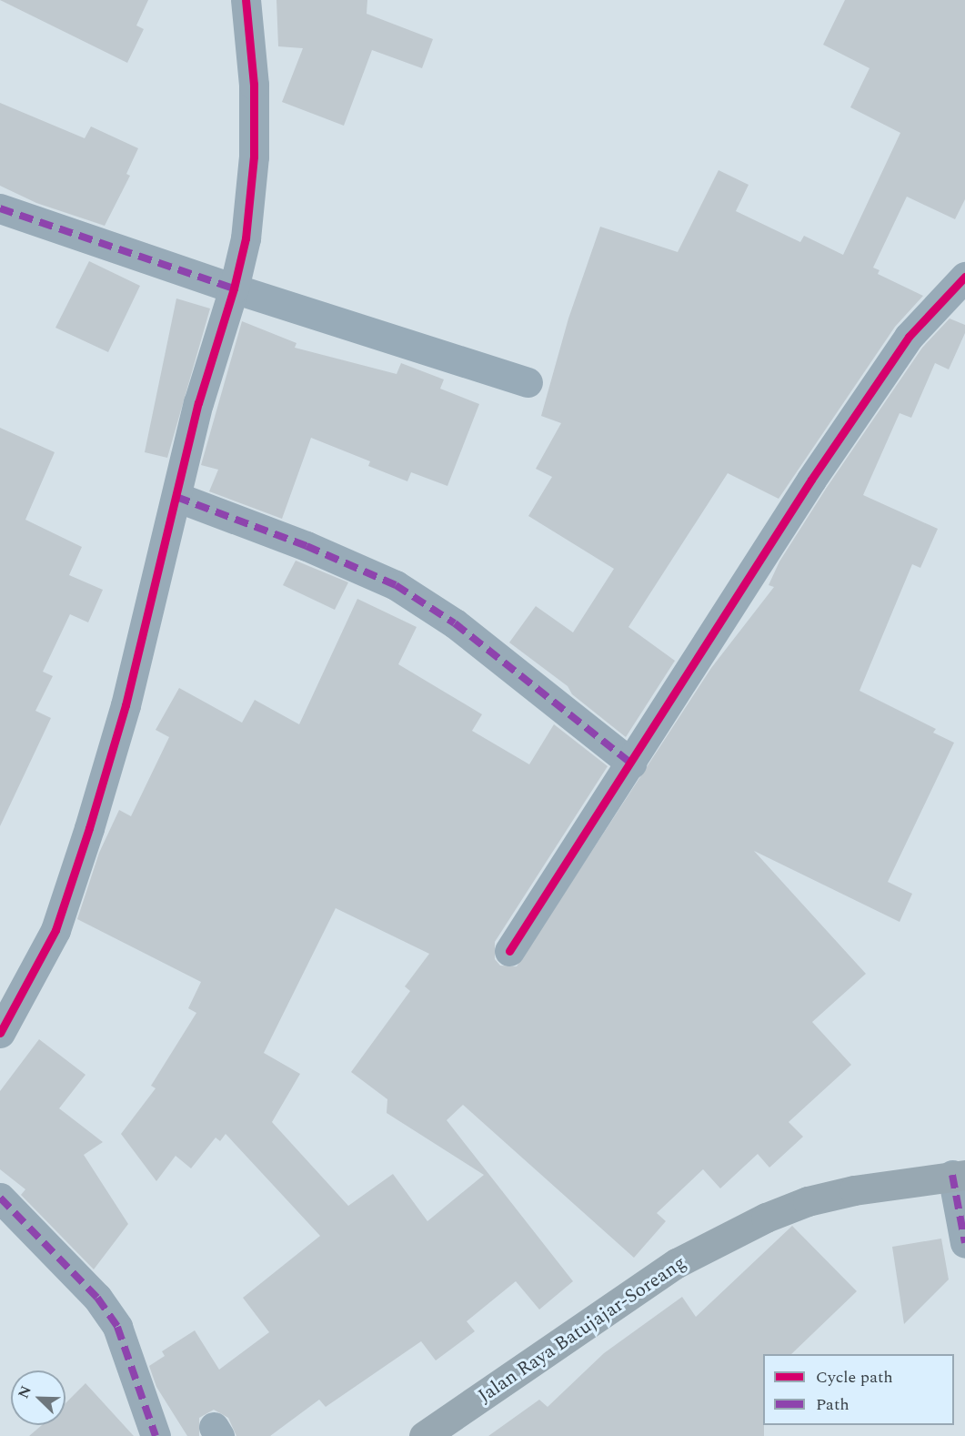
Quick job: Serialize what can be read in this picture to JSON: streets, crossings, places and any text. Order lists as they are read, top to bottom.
{
  "streets": {
    "highway": ["Jalan Raya Batujajar-Soreang"]
  },
  "legend": ["Cycle path", "Path"],
  "north": "top left"
}
